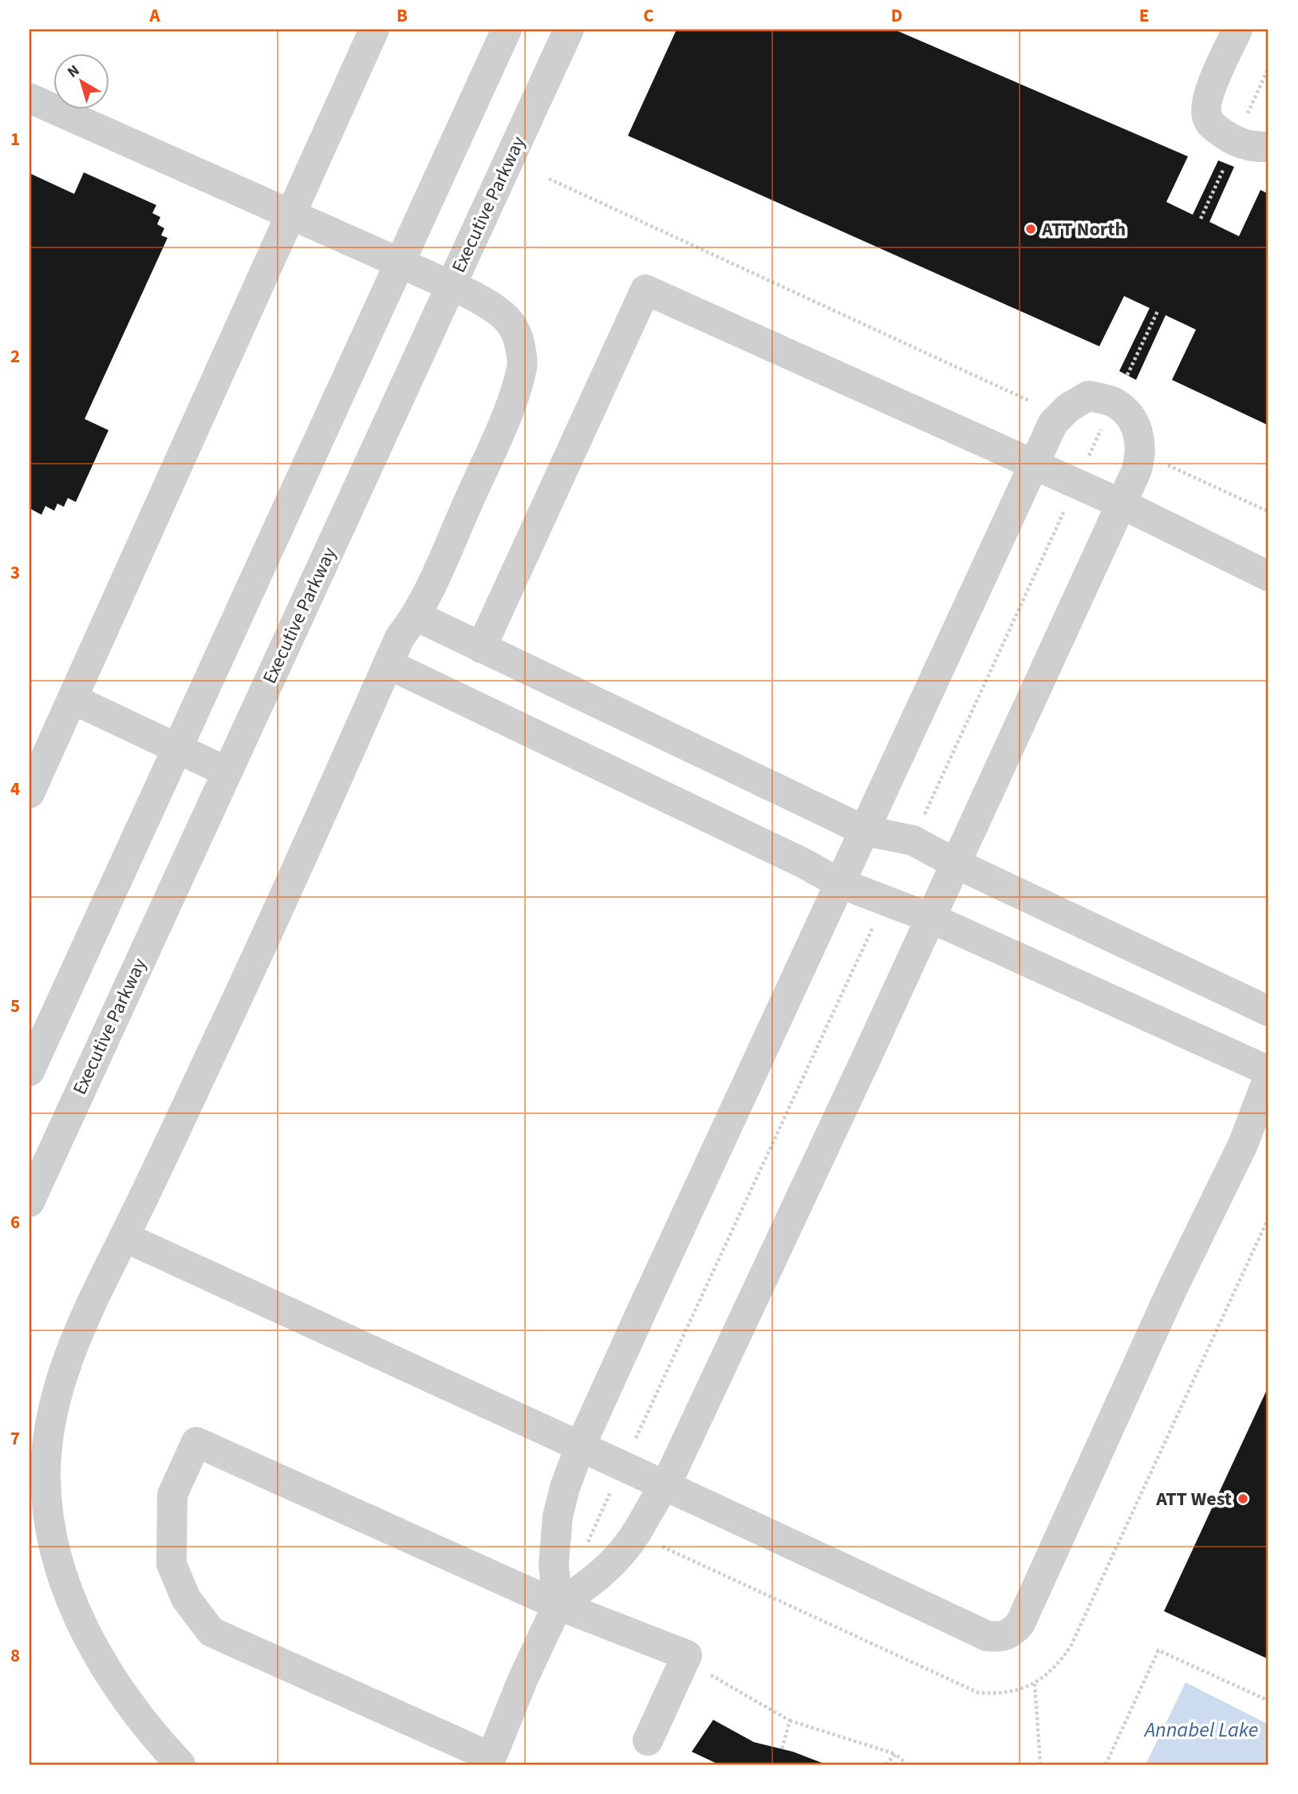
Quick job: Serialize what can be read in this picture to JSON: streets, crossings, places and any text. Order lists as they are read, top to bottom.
{
  "streets": {
    "street": ["Executive Parkway"]
  },
  "water": ["Annabel Lake"],
  "places": ["ATT North", "ATT West"],
  "north": "top left",
  "grid": {
    "columns": [
      "A",
      "B",
      "C",
      "D",
      "E"
    ],
    "rows": [
      "1",
      "2",
      "3",
      "4",
      "5",
      "6",
      "7",
      "8"
    ]
  }
}
